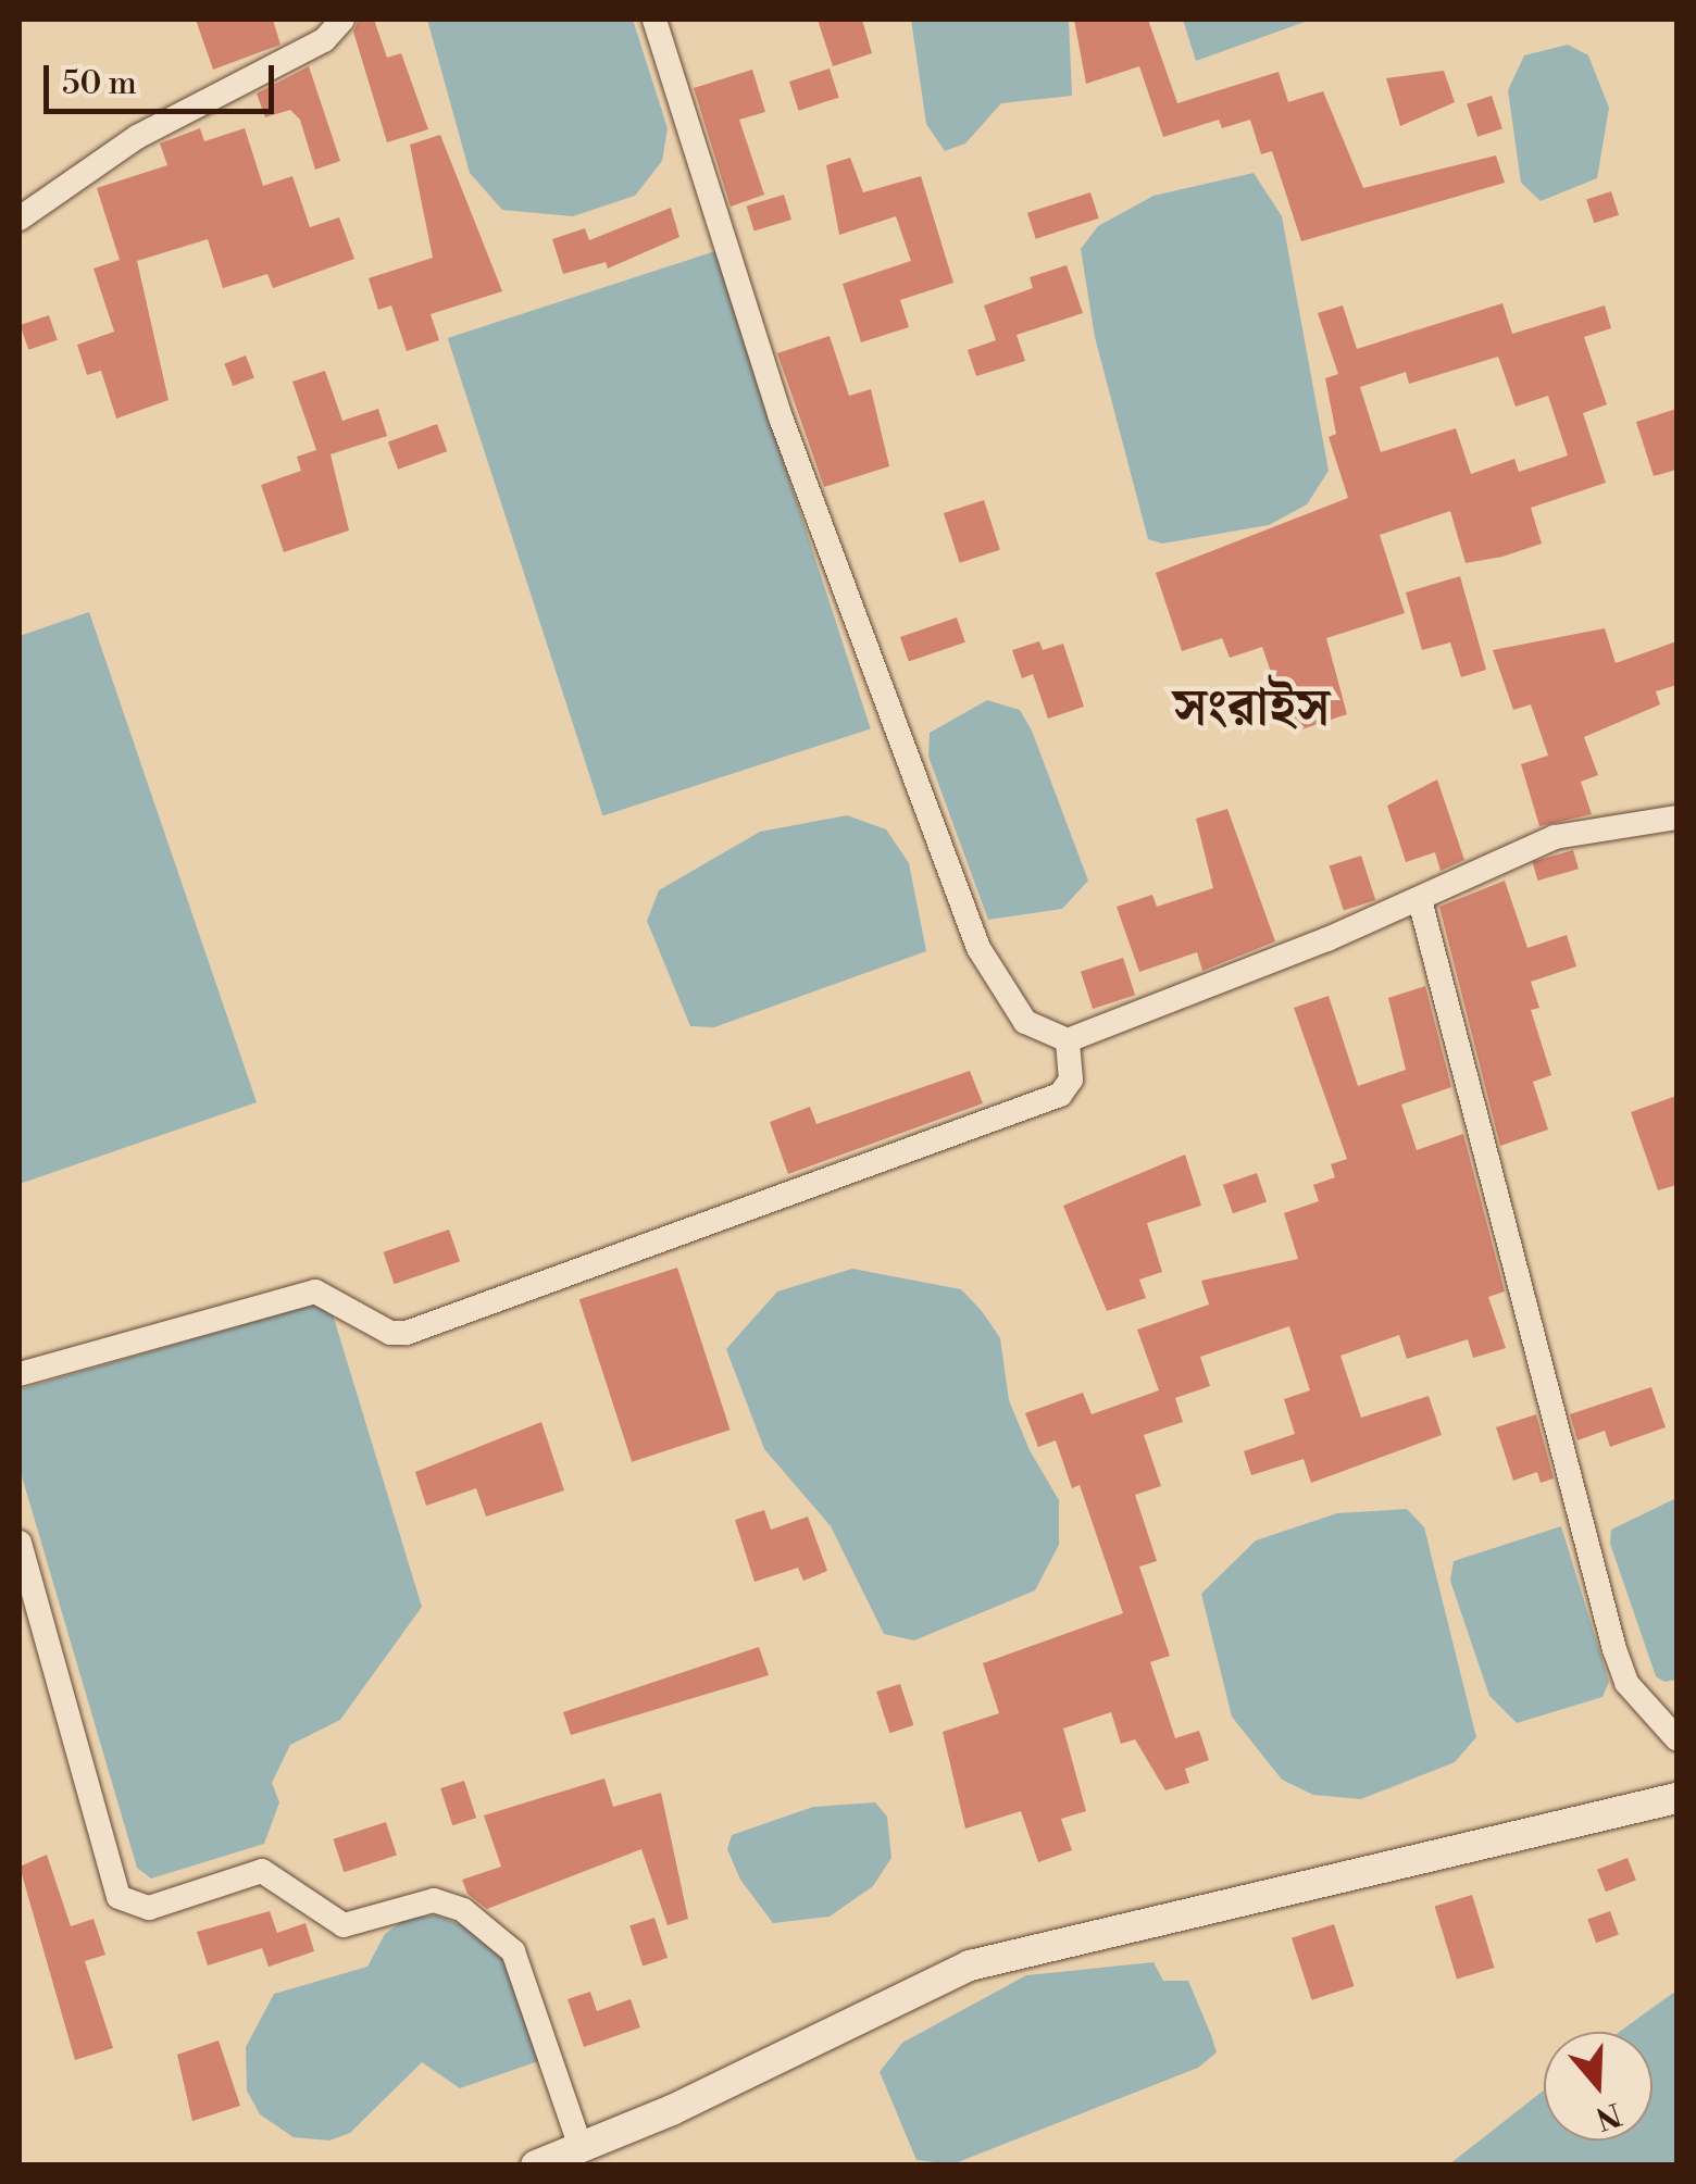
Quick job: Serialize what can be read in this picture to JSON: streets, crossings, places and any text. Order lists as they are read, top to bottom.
{
  "districts": ["সংরাইস"],
  "scale_bar": "50 m",
  "north": "bottom"
}
